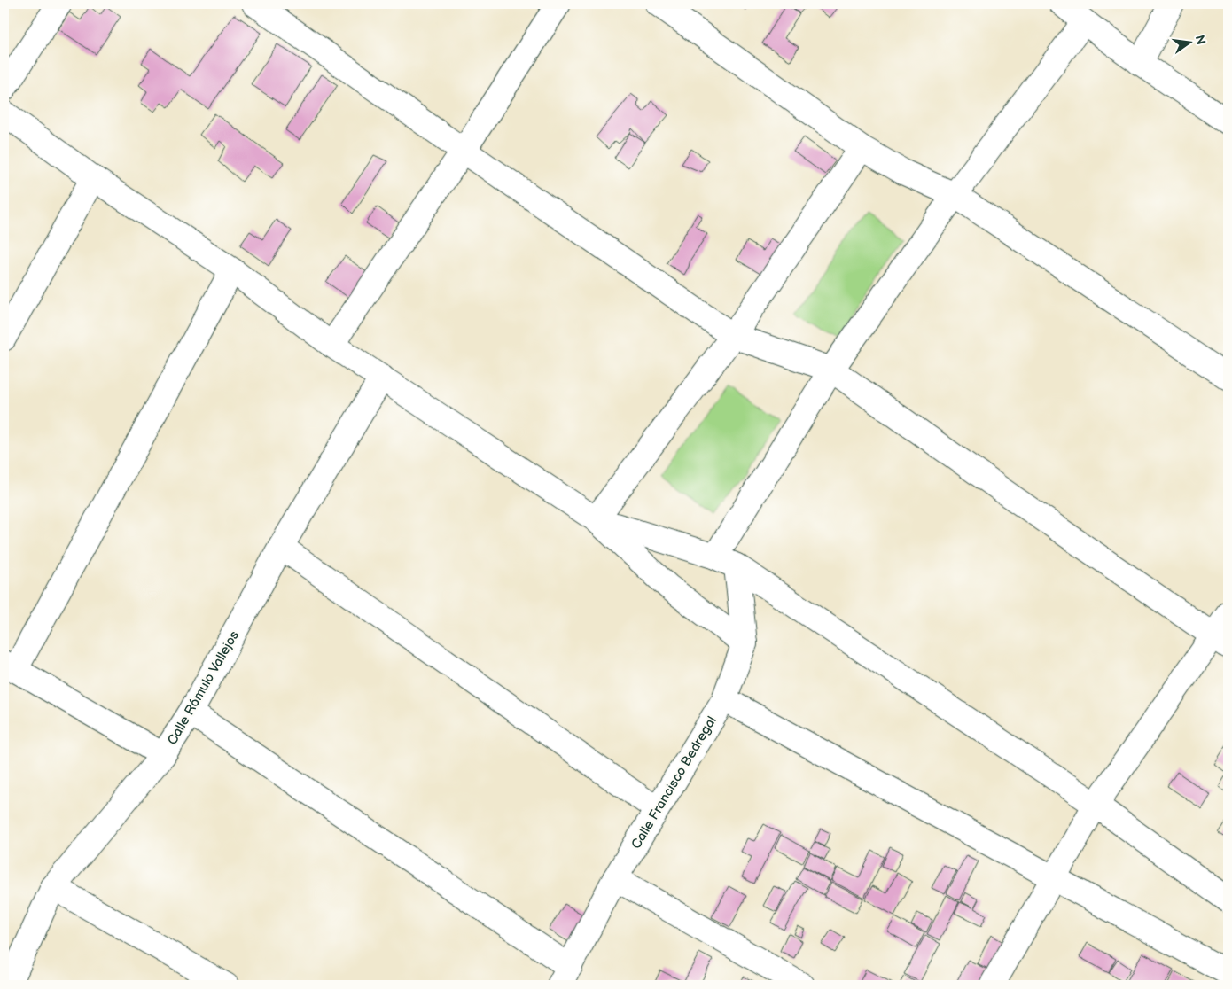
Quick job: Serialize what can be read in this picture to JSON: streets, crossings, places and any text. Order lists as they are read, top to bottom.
{
  "streets": {
    "street": ["Calle Rómulo Vallejos", "Calle Francisco Bedregal"]
  },
  "north": "right"
}
